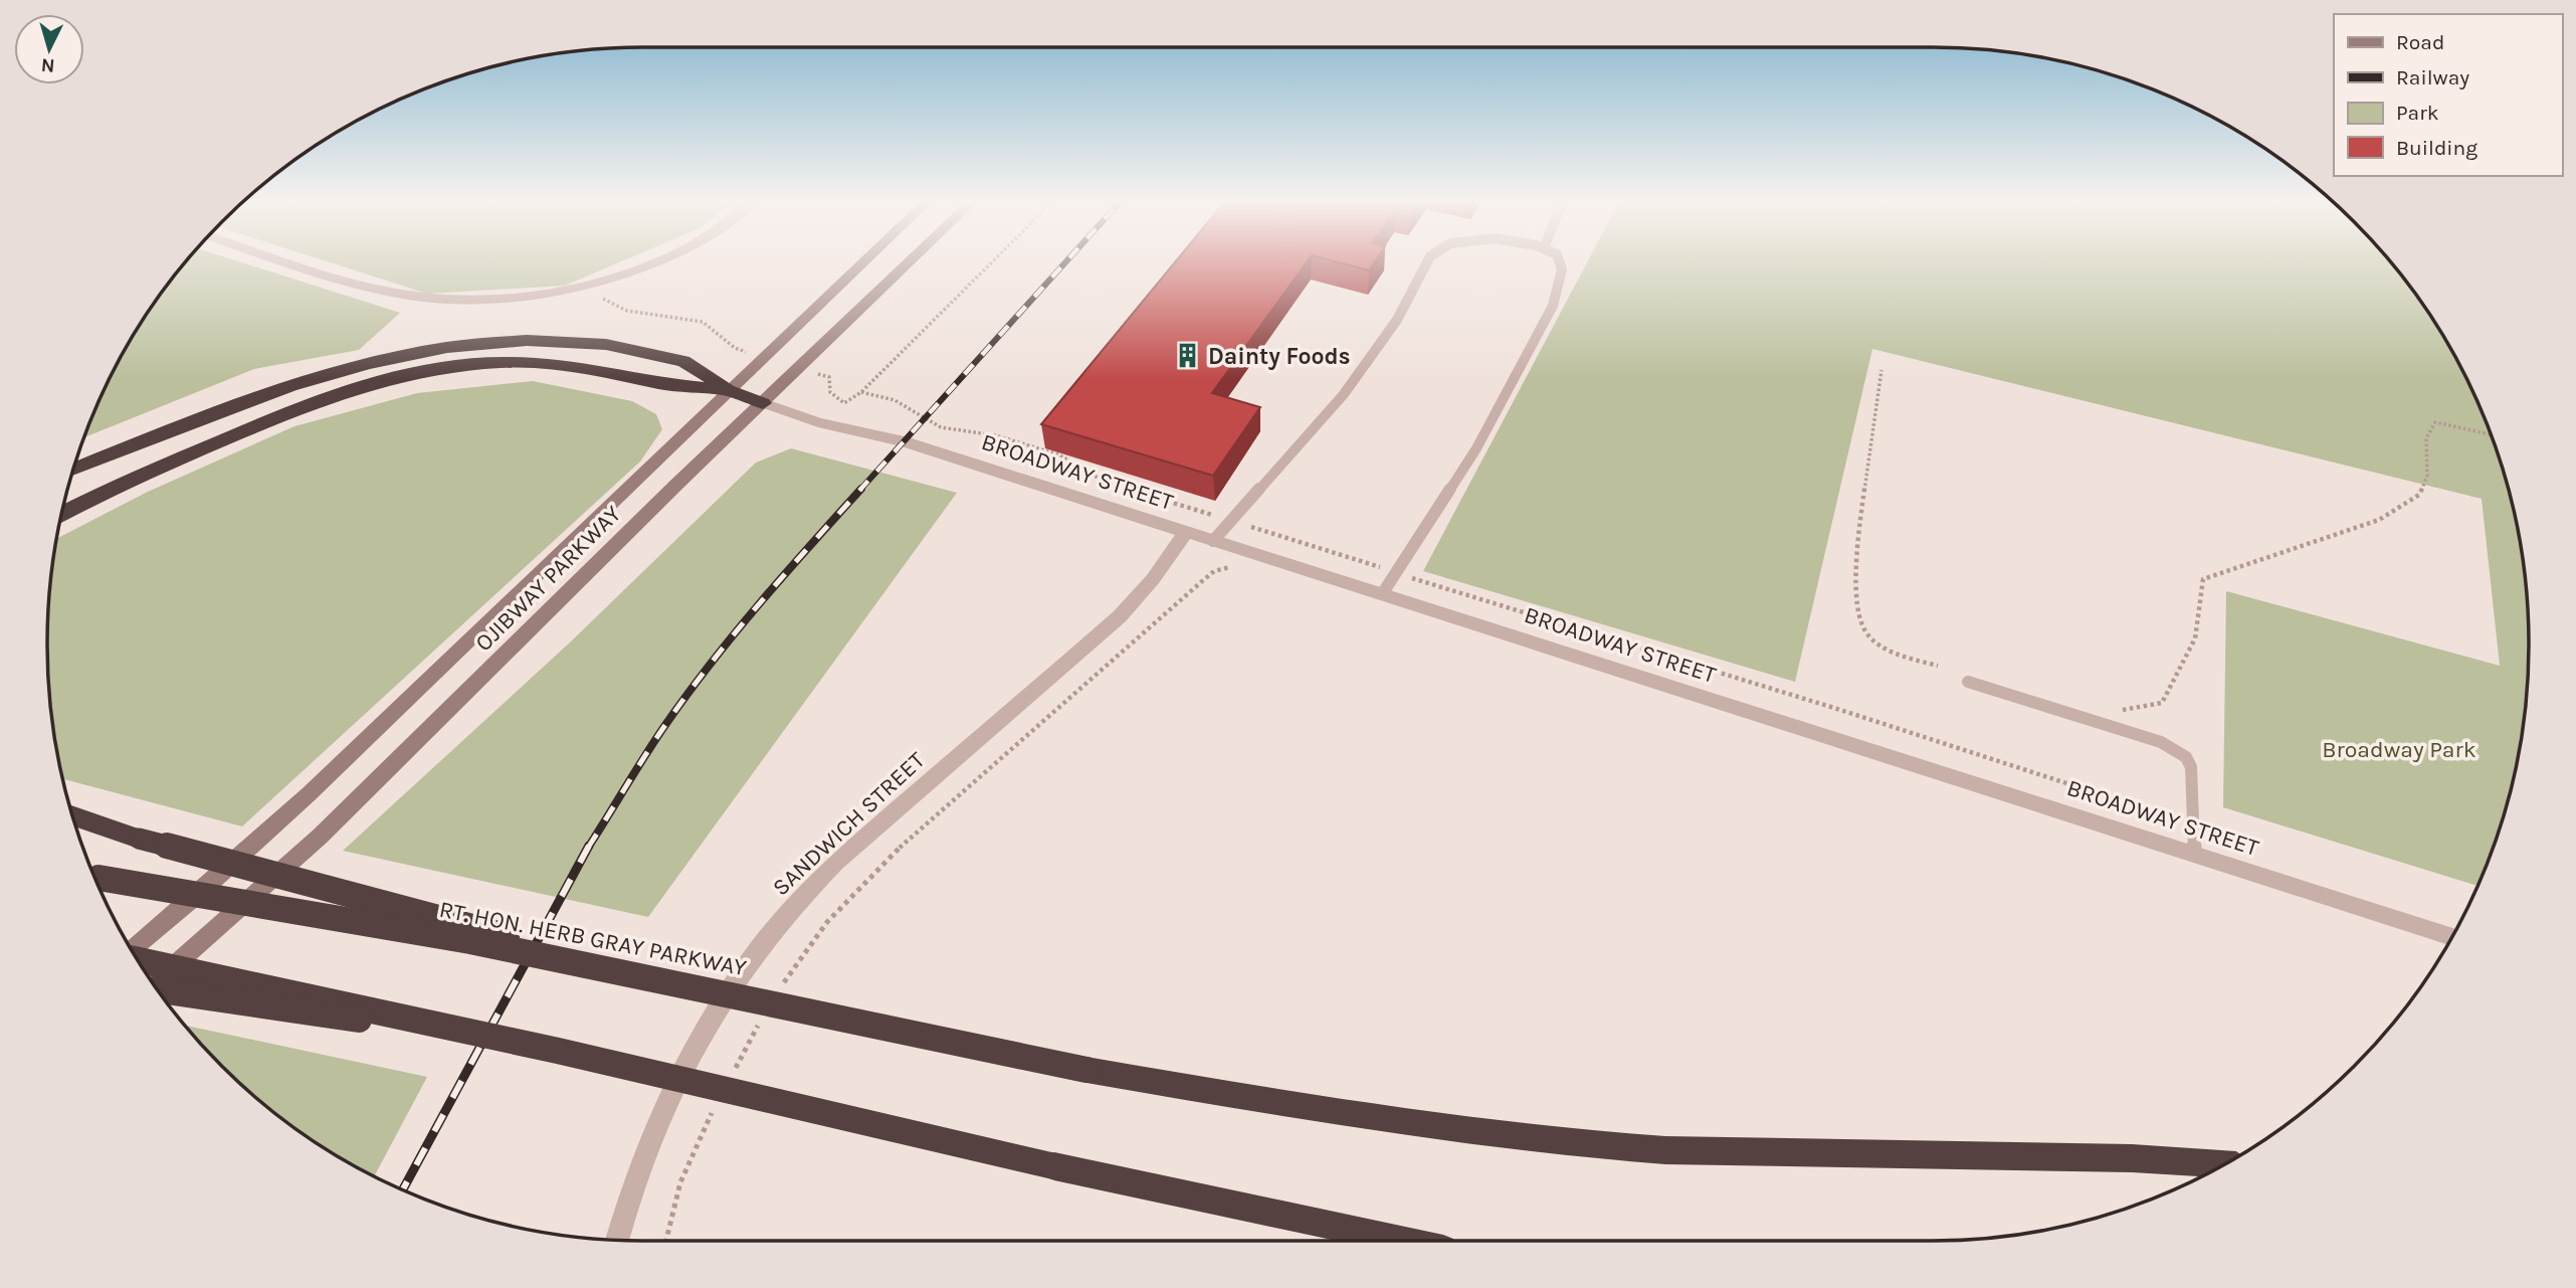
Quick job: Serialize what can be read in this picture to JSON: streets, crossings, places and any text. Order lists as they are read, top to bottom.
{
  "streets": {
    "highway": ["RT. HON. HERB GRAY PARKWAY"],
    "main road": ["OJIBWAY PARKWAY"],
    "street": ["BROADWAY STREET", "SANDWICH STREET"]
  },
  "crossings": [
    ["BROADWAY STREET", "OJIBWAY PARKWAY"],
    ["BROADWAY STREET", "SANDWICH STREET"]
  ],
  "parks": ["Broadway Park"],
  "places": {
    "building": ["Dainty Foods"]
  },
  "legend": [
    "Road",
    "Railway",
    "Park",
    "Building"
  ],
  "north": "bottom"
}
